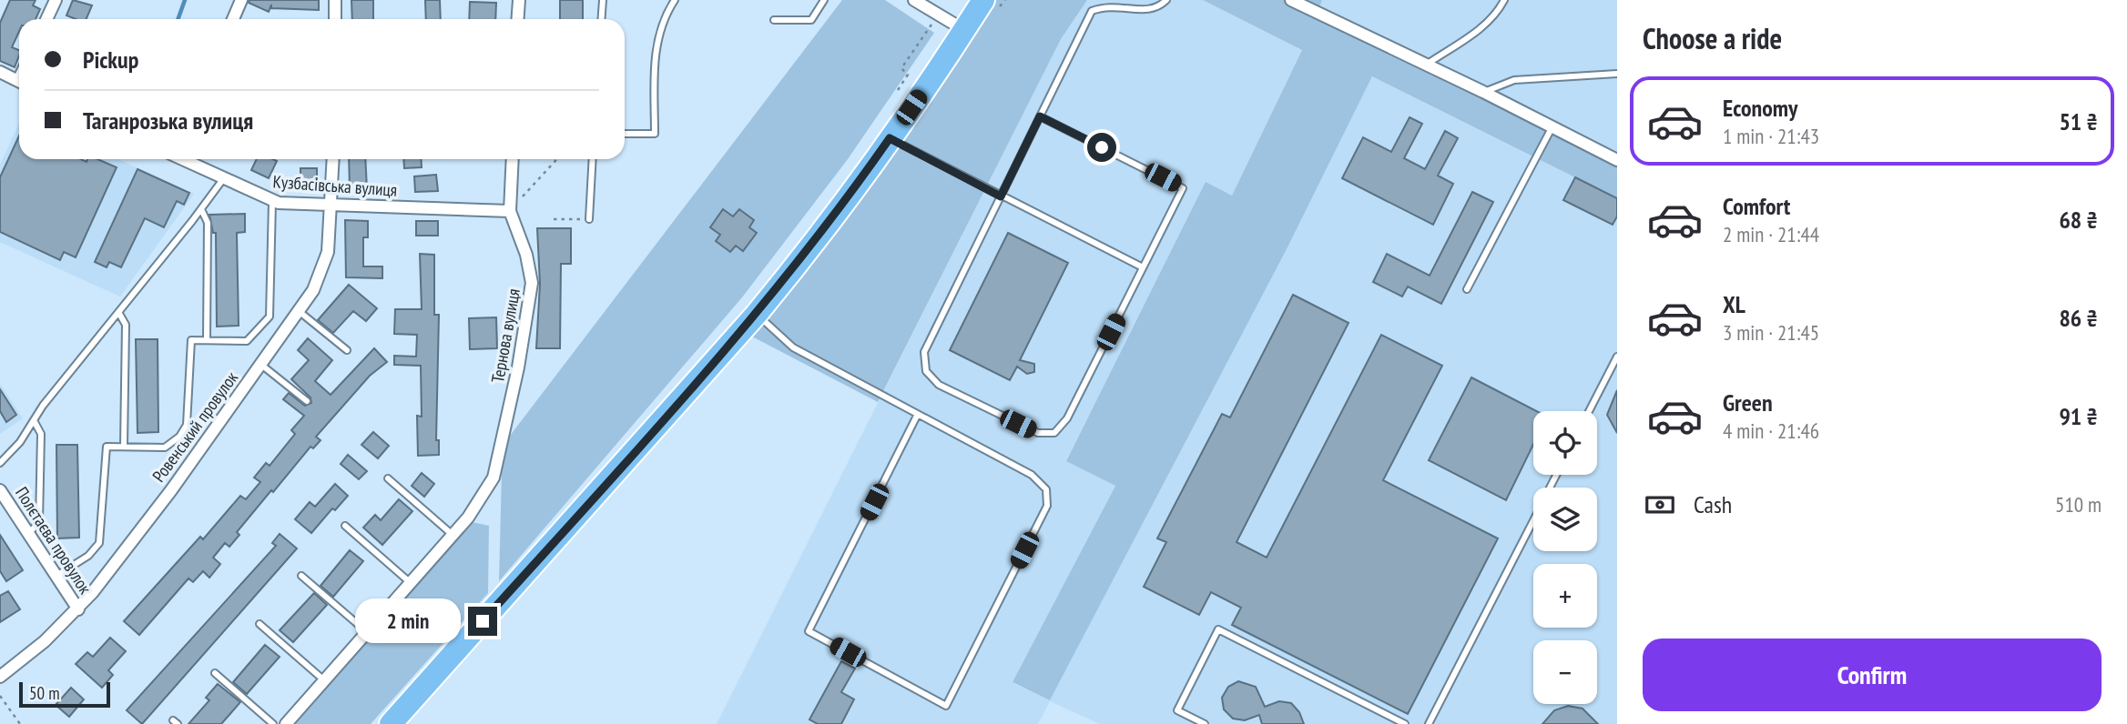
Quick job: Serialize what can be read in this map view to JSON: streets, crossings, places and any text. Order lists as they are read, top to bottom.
{
  "streets": {
    "street": [
      "Кузбасівська вулиця",
      "Тернова вулиця",
      "Ровенський провулок",
      "Полєтаєва провулок"
    ]
  },
  "crossings": [
    ["Кузбасівська вулиця", "Тернова вулиця"],
    ["Кузбасівська вулиця", "Ровенський провулок"],
    ["Ровенський провулок", "Полєтаєва провулок"]
  ],
  "scale_bar": "50 m",
  "page": {
    "heading": "Choose a ride",
    "banner": ["Pickup", "Таганрозька вулиця"],
    "list": [
      {
        "name": "Economy",
        "note": "1 min · 21:43",
        "value": "51 ₴"
      },
      {
        "name": "Comfort",
        "note": "2 min · 21:44",
        "value": "68 ₴"
      },
      {
        "name": "XL",
        "note": "3 min · 21:45",
        "value": "86 ₴"
      },
      {
        "name": "Green",
        "note": "4 min · 21:46",
        "value": "91 ₴"
      }
    ],
    "map_buttons": ["+", "−"],
    "pay": ["Cash", "510 m"],
    "bubble": "2 min",
    "buttons": "Confirm",
    "scale": "50 m"
  }
}
